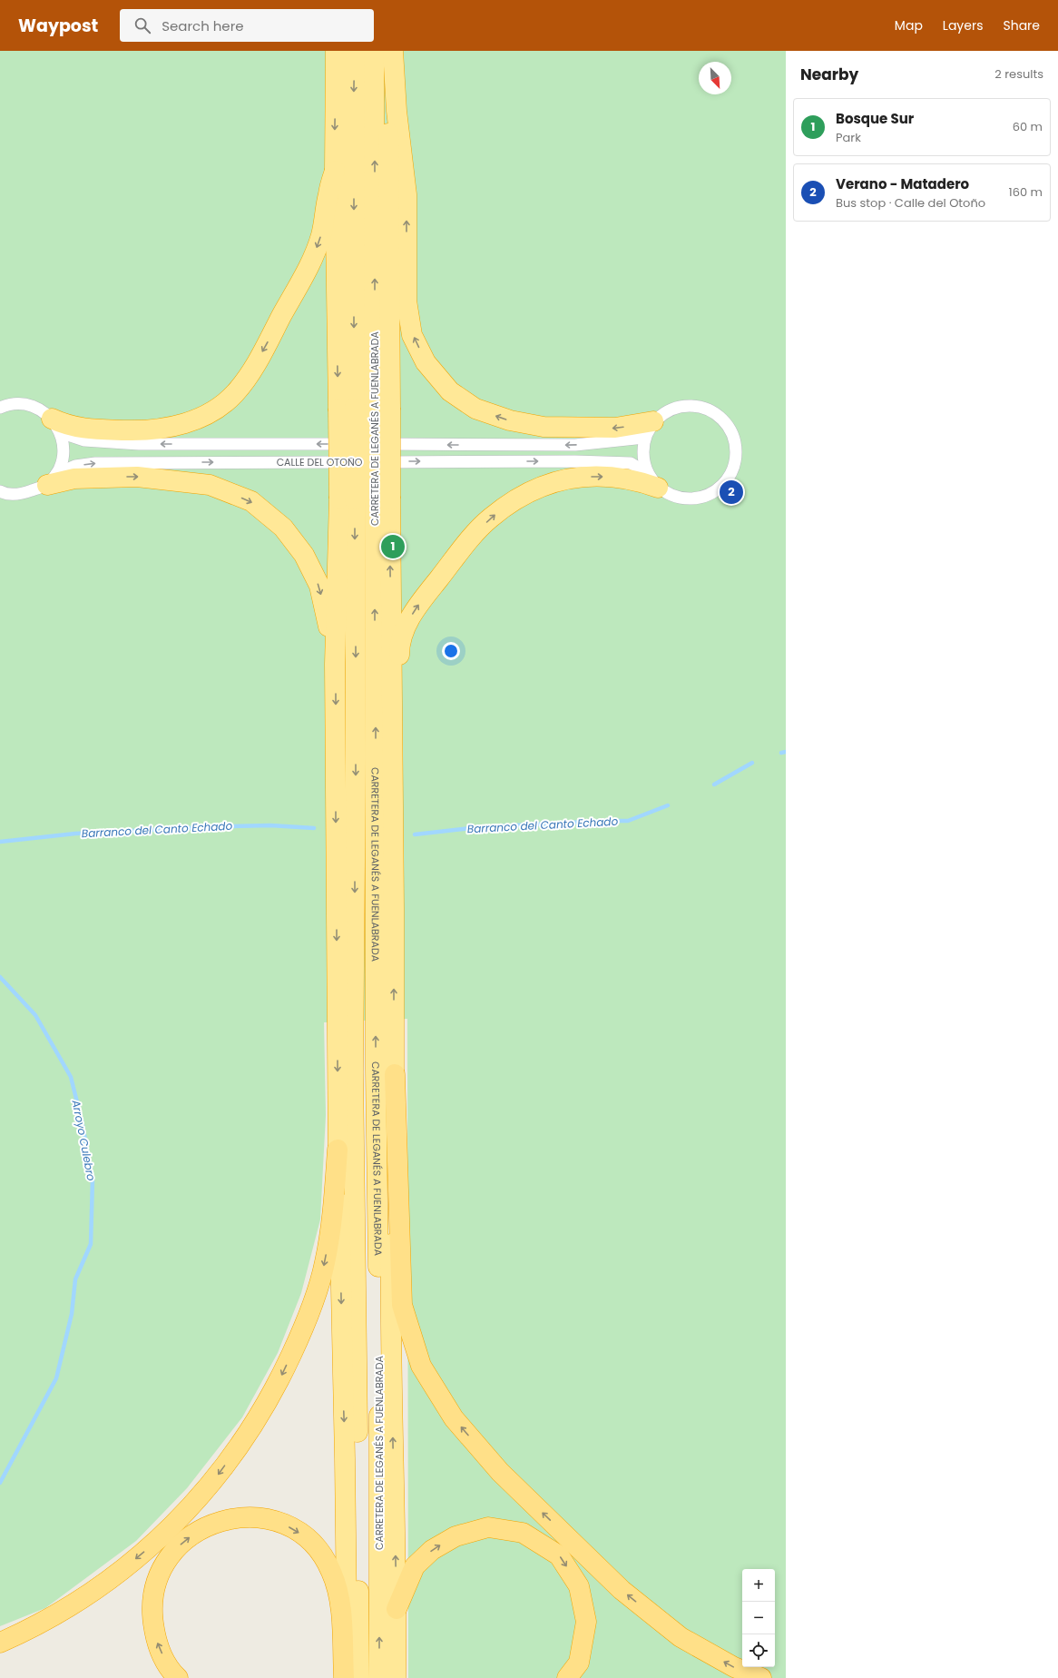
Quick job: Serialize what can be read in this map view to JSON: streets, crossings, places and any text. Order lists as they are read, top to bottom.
{
  "streets": {
    "highway": ["CARRETERA DE LEGANÉS A FUENLABRADA"],
    "street": ["CALLE DEL OTOÑO"]
  },
  "water": ["Barranco del Canto Echado", "Arroyo Culebro"],
  "north": "bottom right",
  "page": {
    "header": "Waypost",
    "search": "Search here",
    "nav": ["Map", "Layers", "Share"],
    "heading": ["Nearby", "2 results"],
    "list": [
      {
        "mark": "1",
        "name": "Bosque Sur",
        "note": "Park",
        "value": "60 m"
      },
      {
        "mark": "2",
        "name": "Verano - Matadero",
        "note": "Bus stop · Calle del Otoño",
        "value": "160 m"
      }
    ],
    "pins": ["2", "1"],
    "map_buttons": ["+", "−"]
  }
}
